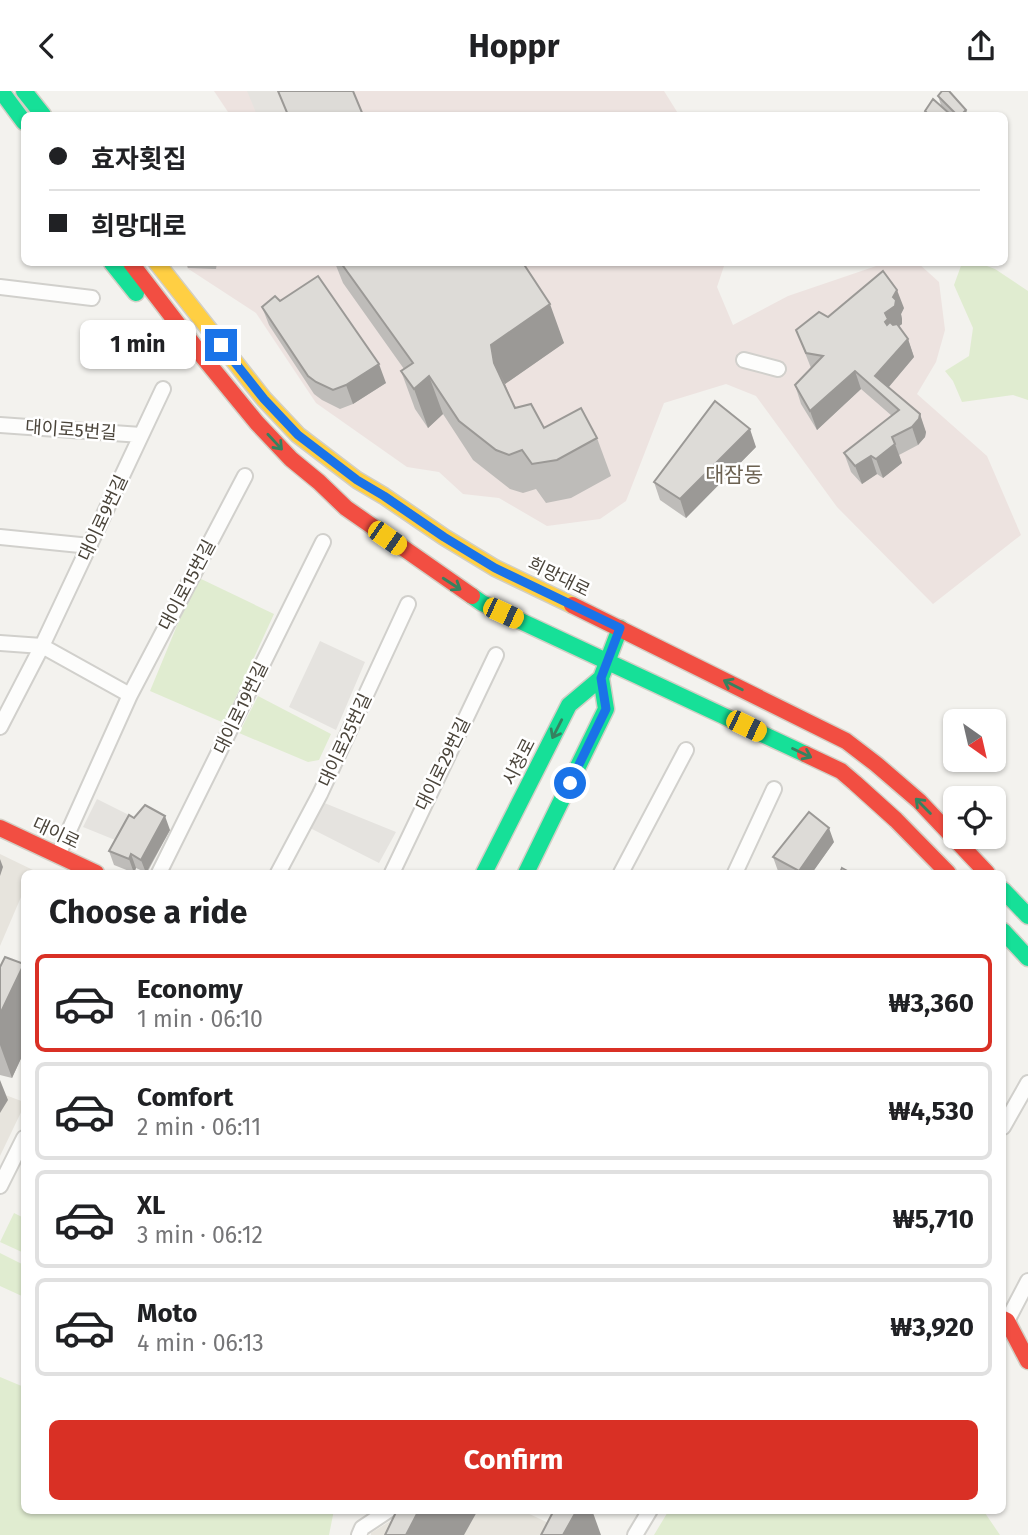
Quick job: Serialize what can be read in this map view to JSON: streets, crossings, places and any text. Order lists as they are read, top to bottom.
{
  "streets": {
    "main road": ["희망대로", "시청로", "대이로"],
    "street": [
      "대이로5번길",
      "대이로9번길",
      "대이로15번길",
      "대이로19번길",
      "대이로25번길",
      "대이로29번길"
    ]
  },
  "crossings": [
    ["대이로5번길", "대이로9번길"],
    ["대이로15번길", "대이로"]
  ],
  "districts": ["대잠동"],
  "north": "bottom right",
  "page": {
    "header": "Hoppr",
    "banner": ["효자횟집", "희망대로"],
    "bubble": "1 min",
    "heading": "Choose a ride",
    "list": [
      {
        "name": "Economy",
        "note": "1 min · 06:10",
        "value": "₩3,360"
      },
      {
        "name": "Comfort",
        "note": "2 min · 06:11",
        "value": "₩4,530"
      },
      {
        "name": "XL",
        "note": "3 min · 06:12",
        "value": "₩5,710"
      },
      {
        "name": "Moto",
        "note": "4 min · 06:13",
        "value": "₩3,920"
      }
    ],
    "buttons": "Confirm"
  }
}
